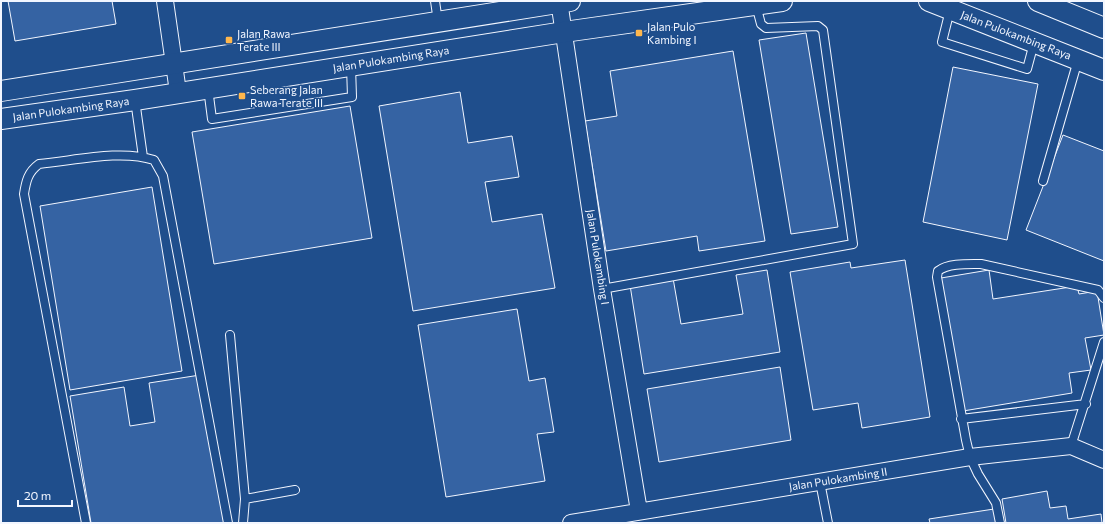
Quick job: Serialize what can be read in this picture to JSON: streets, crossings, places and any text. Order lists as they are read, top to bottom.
{
  "streets": {
    "street": ["Jalan Pulokambing Raya", "Jalan Pulokambing I", "Jalan Pulokambing II"]
  },
  "crossings": [
    ["Jalan Pulokambing Raya", "Jalan Pulokambing I"],
    ["Jalan Pulokambing I", "Jalan Pulokambing II"]
  ],
  "places": {
    "transit": ["Jalan Pulo Kambing I", "Jalan Rawa Terate III", "Seberang Jalan Rawa Terate III"]
  },
  "scale_bar": "20 m"
}
